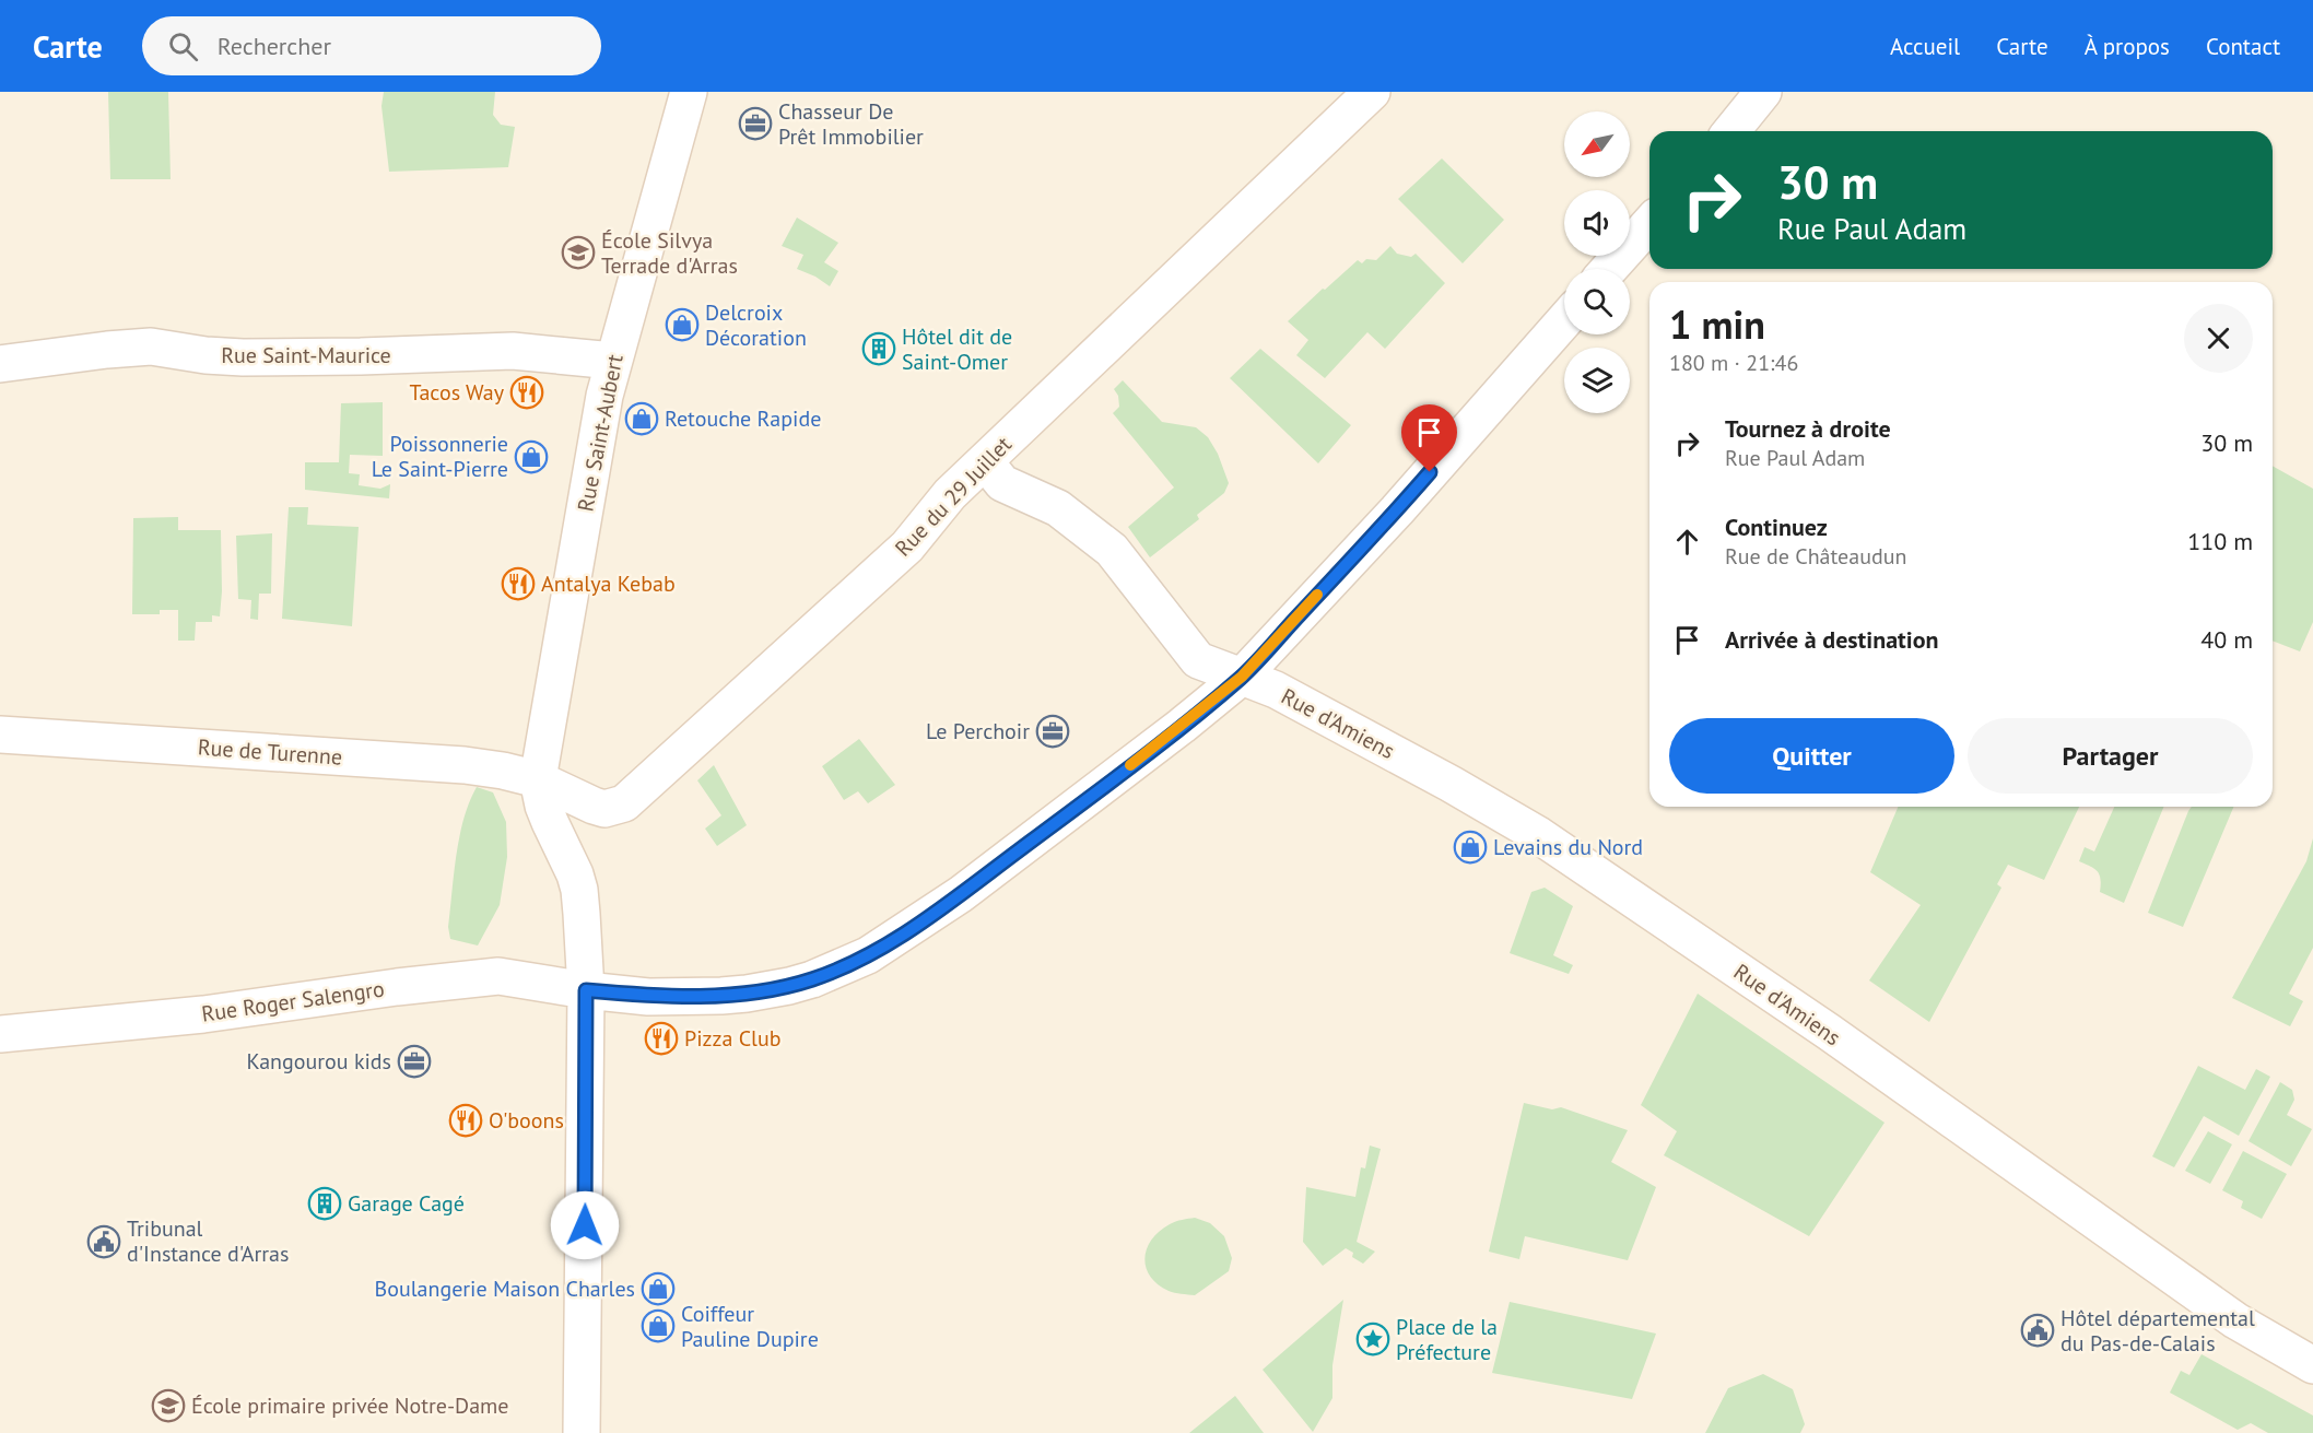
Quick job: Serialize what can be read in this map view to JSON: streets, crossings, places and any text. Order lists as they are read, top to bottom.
{
  "streets": {
    "street": [
      "Rue Saint-Maurice",
      "Rue Saint-Aubert",
      "Rue du 29 Juillet",
      "Rue d'Amiens",
      "Rue de Turenne",
      "Rue Roger Salengro"
    ]
  },
  "crossings": [
    ["Rue Saint-Maurice", "Rue Saint-Aubert"],
    ["Rue Saint-Aubert", "Rue du 29 Juillet"],
    ["Rue Saint-Aubert", "Rue de Turenne"],
    ["Rue du 29 Juillet", "Rue d'Amiens"],
    ["Rue du 29 Juillet", "Rue de Turenne"],
    ["Rue d'Amiens", "Rue Roger Salengro"]
  ],
  "places": {
    "office": ["Chasseur De Prêt Immobilier", "Le Perchoir", "Kangourou kids"],
    "school or university": ["École Silvya Terrade d'Arras", "École primaire privée Notre-Dame"],
    "shop": [
      "Delcroix Décoration",
      "Retouche Rapide",
      "Poissonnerie Le Saint-Pierre",
      "Levains du Nord",
      "Boulangerie Maison Charles",
      "Coiffeur Pauline Dupire"
    ],
    "building": ["Hôtel dit de Saint-Omer", "Garage Cagé"],
    "restaurant": [
      "Tacos Way",
      "Antalya Kebab",
      "Pizza Club",
      "O'boons"
    ],
    "public building": ["Tribunal d'Instance d'Arras", "Hôtel départemental du Pas-de-Calais"],
    "place": ["Place de la Préfecture"]
  },
  "north": "bottom left",
  "page": {
    "header": "Carte",
    "search": "Rechercher",
    "nav": [
      "Accueil",
      "Carte",
      "À propos",
      "Contact"
    ],
    "turn": ["30 m", "Rue Paul Adam"],
    "heading": ["1 min", "180 m · 21:46"],
    "list": [
      {
        "name": "Tournez à droite",
        "note": "Rue Paul Adam",
        "value": "30 m"
      },
      {
        "name": "Continuez",
        "note": "Rue de Châteaudun",
        "value": "110 m"
      },
      {
        "name": "Arrivée à destination",
        "value": "40 m"
      }
    ],
    "buttons": ["Quitter", "Partager"]
  }
}
